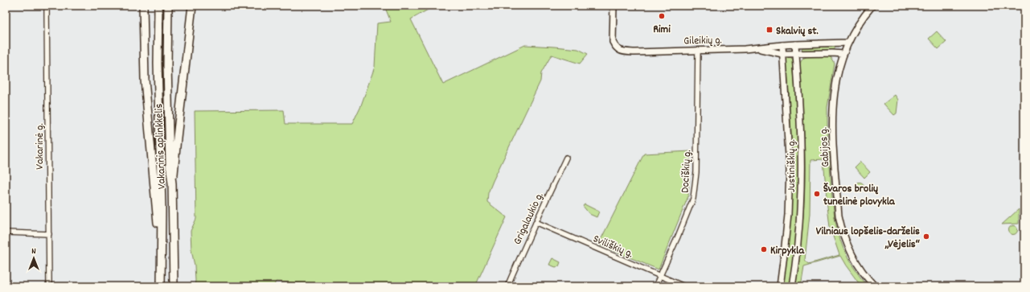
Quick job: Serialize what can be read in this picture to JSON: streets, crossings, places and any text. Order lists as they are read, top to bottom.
{
  "streets": {
    "highway": ["Vakarinis aplinkkelis"],
    "street": [
      "Gileikių g.",
      "Vakarinė g.",
      "Gabijos g.",
      "Justiniškių g.",
      "Dociškių g.",
      "Grigalaukio g.",
      "Sviliškių g."
    ]
  },
  "crossings": [
    ["Gileikių g.", "Gabijos g."],
    ["Gileikių g.", "Justiniškių g."],
    ["Gileikių g.", "Dociškių g."],
    ["Dociškių g.", "Sviliškių g."],
    ["Grigalaukio g.", "Sviliškių g."]
  ],
  "places": {
    "other": [
      "Rimi",
      "Švaros brolių tunelinė plovykla",
      "Vilniaus lopšelis-darželis „Vėjelis“",
      "Kirpykla"
    ],
    "transit": ["Skalvių st."]
  },
  "north": "top"
}
